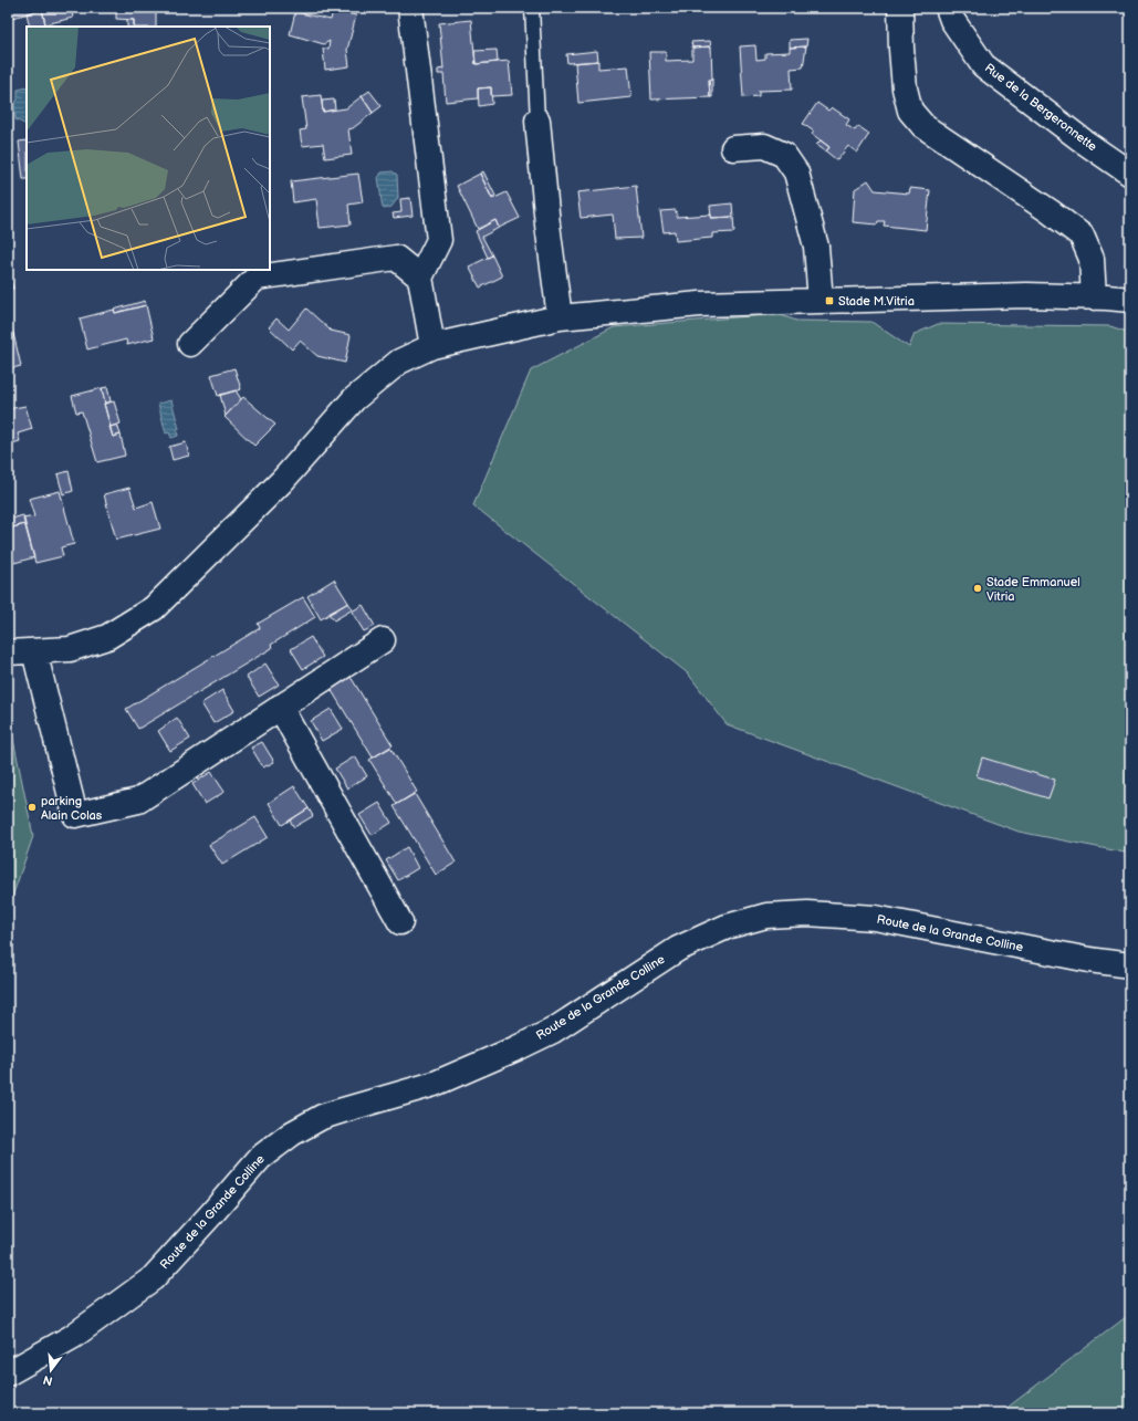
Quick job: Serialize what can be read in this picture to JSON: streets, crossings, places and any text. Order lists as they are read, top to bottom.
{
  "streets": {
    "street": ["Rue de la Bergeronnette", "Route de la Grande Colline"]
  },
  "places": {
    "transit": ["Stade M.Vitria"],
    "other": ["Stade Emmanuel Vitria", "parking Alain Colas"]
  },
  "north": "bottom"
}
